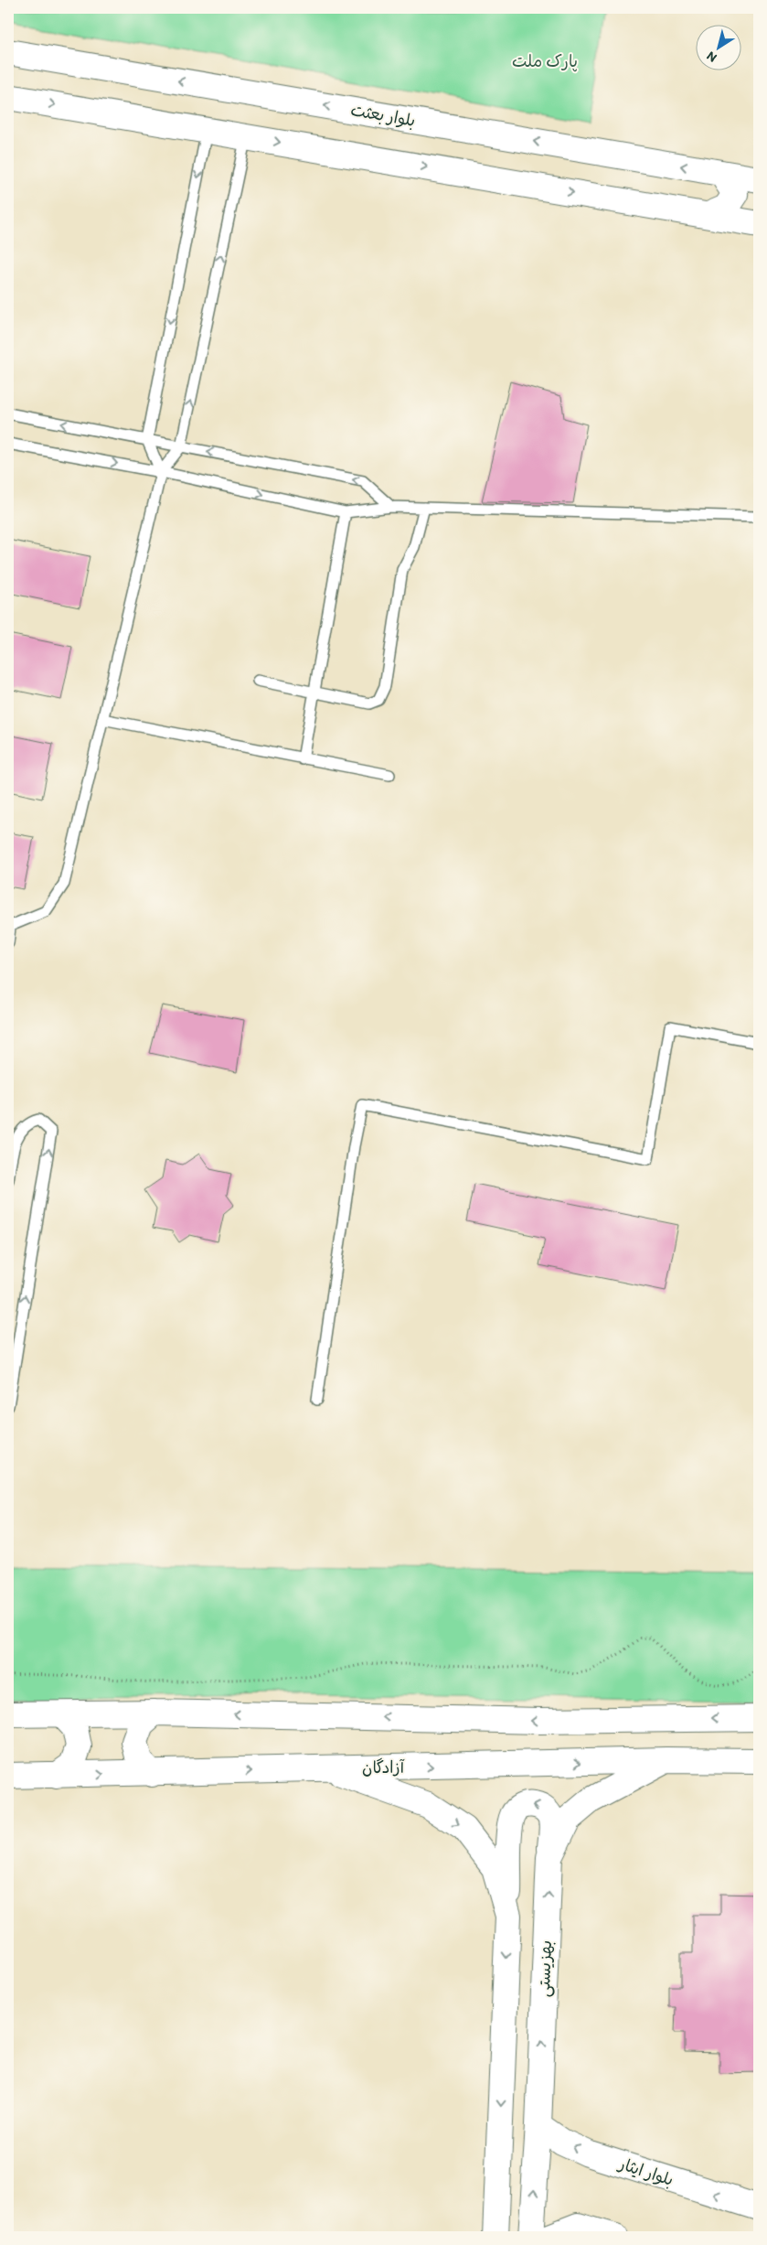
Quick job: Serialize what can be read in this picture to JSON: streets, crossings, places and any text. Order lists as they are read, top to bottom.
{
  "streets": {
    "main road": [
      "بلوار بعثت",
      "آزادگان",
      "بهزیستی",
      "بلوار ایثار"
    ]
  },
  "crossings": [
    ["آزادگان", "بهزیستی"],
    ["بهزیستی", "بلوار ایثار"]
  ],
  "one_way": ["بلوار ایثار"],
  "parks": ["پارک ملت"],
  "north": "bottom left"
}
